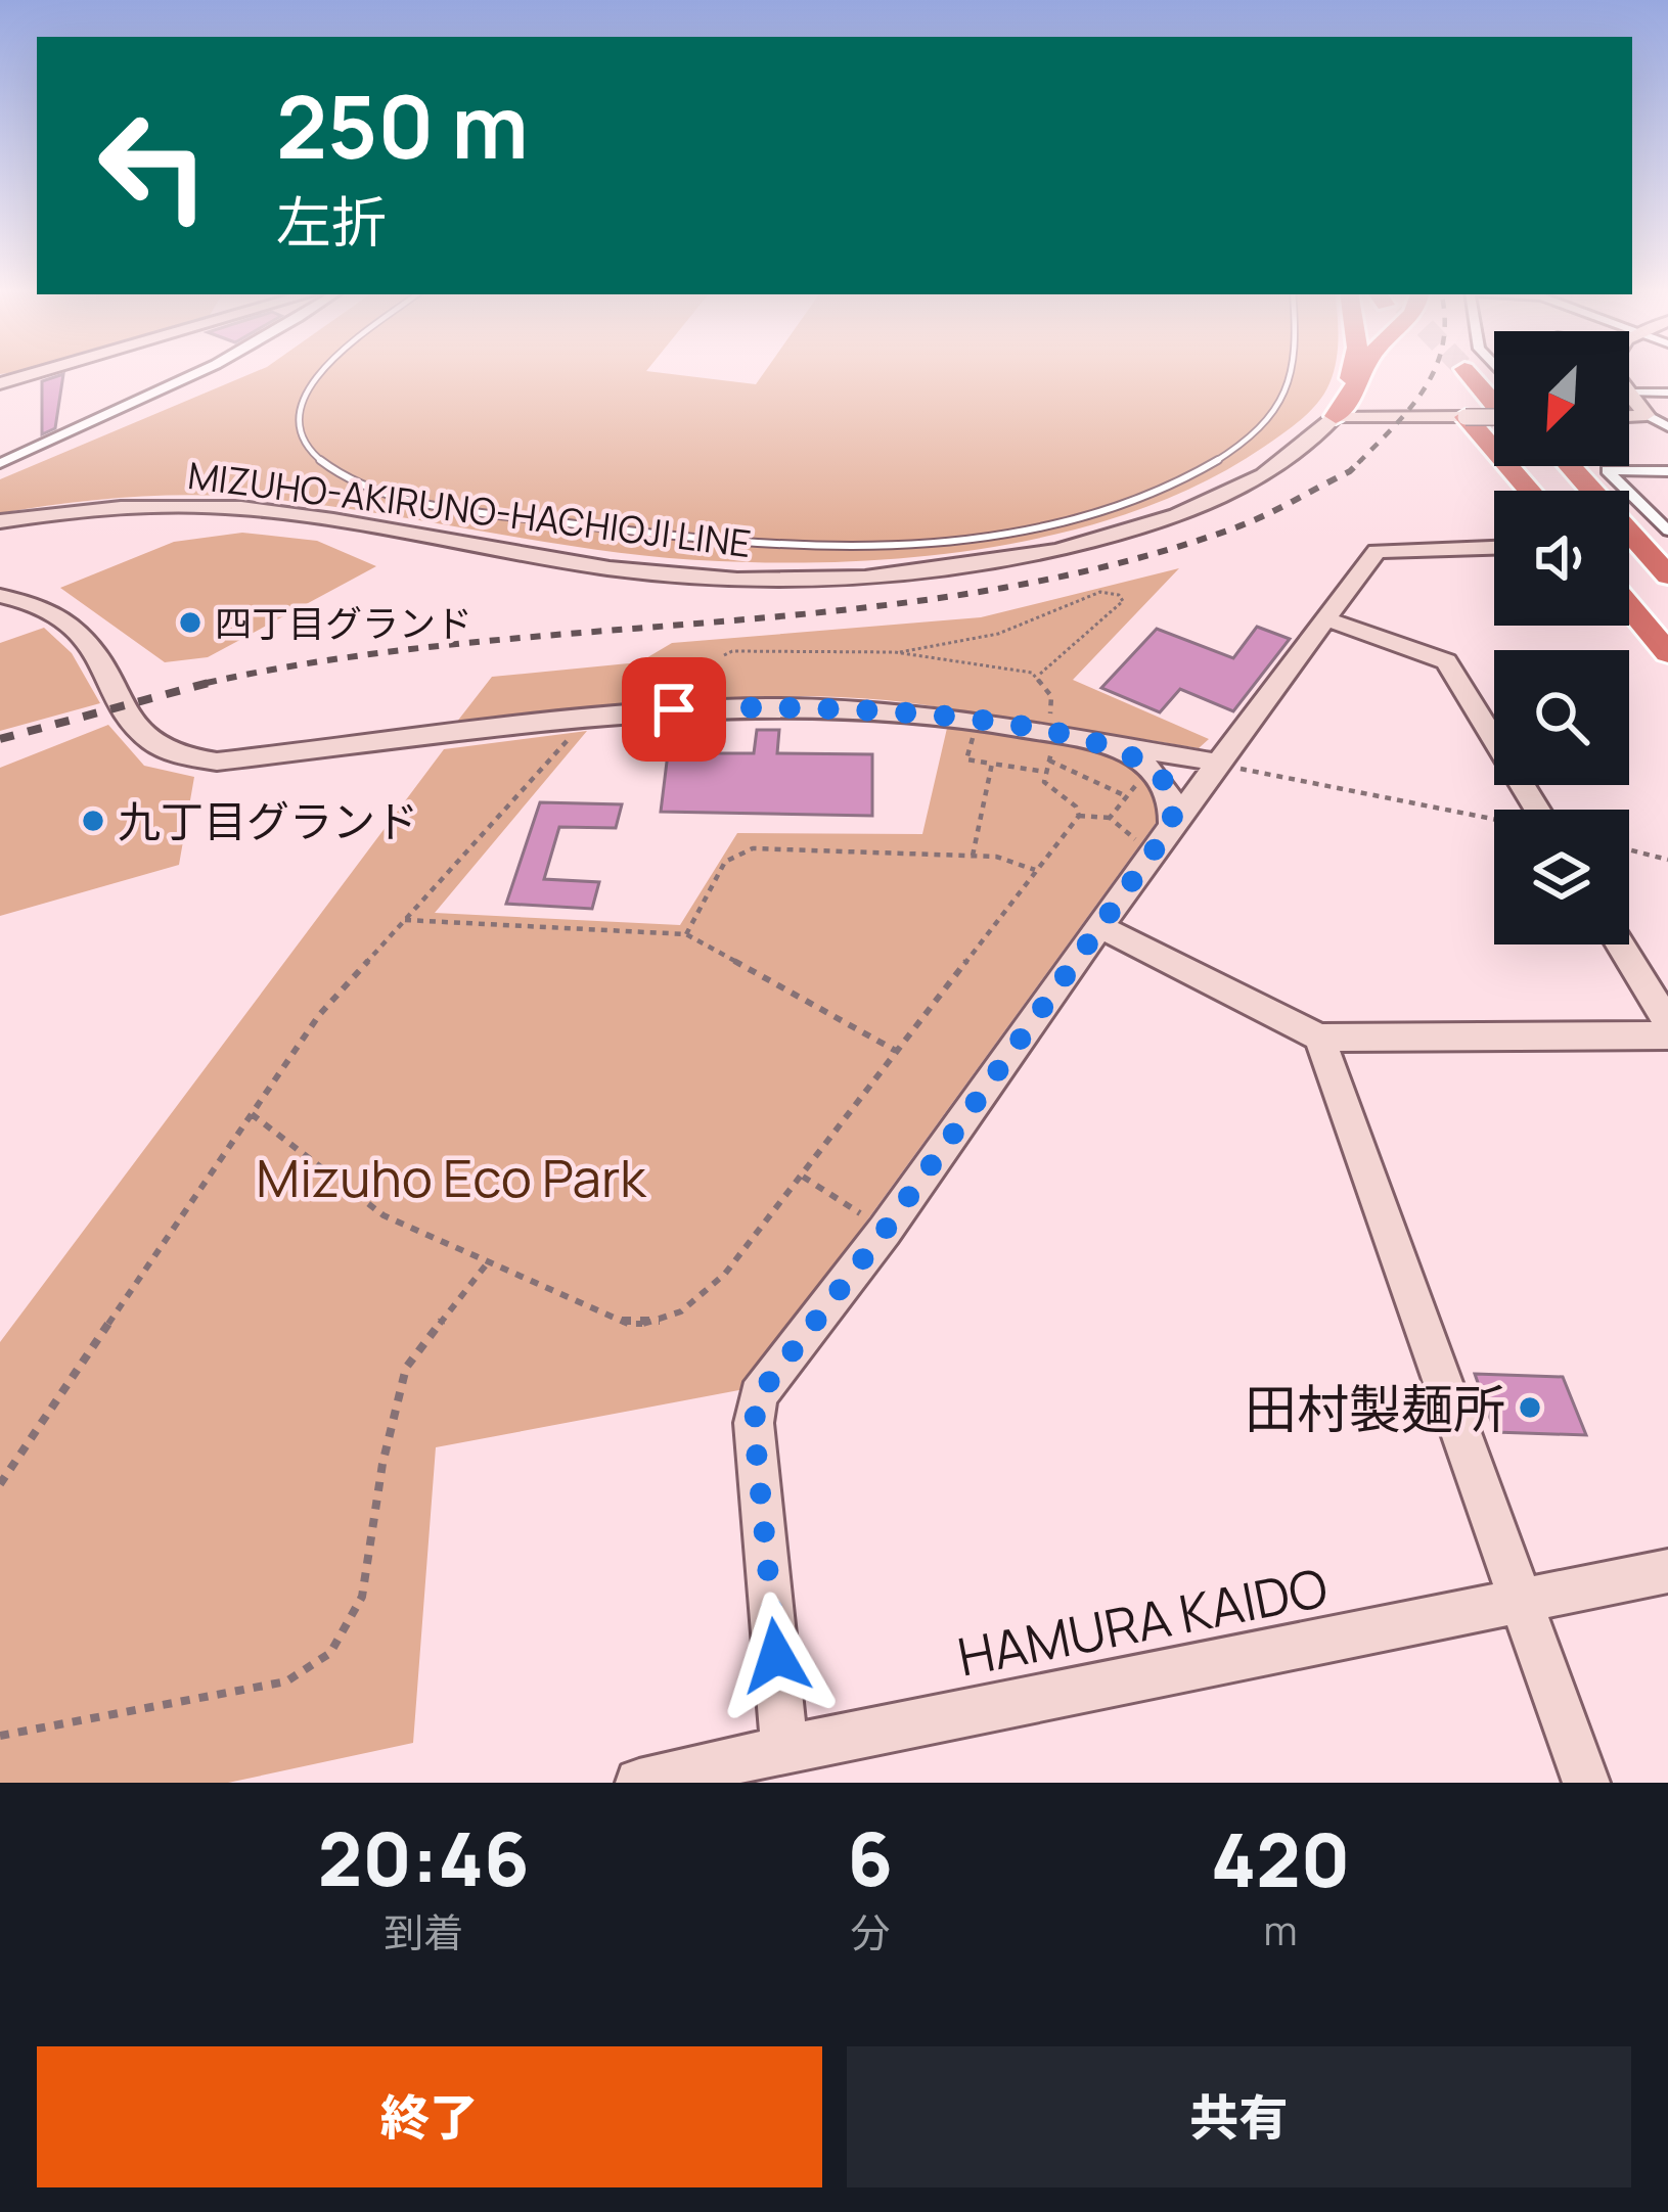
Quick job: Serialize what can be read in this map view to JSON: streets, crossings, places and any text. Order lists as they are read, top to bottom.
{
  "streets": {
    "street": ["MIZUHO-AKIRUNO-HACHIOJI LINE", "HAMURA KAIDO"]
  },
  "parks": ["Mizuho Eco Park"],
  "places": ["四丁目グランド", "九丁目グランド", "田村製麺所"],
  "north": "bottom left",
  "page": {
    "turn": ["250 m", "左折"],
    "eta": [
      "20:46",
      "到着",
      "6",
      "分",
      "420",
      "m"
    ],
    "buttons": ["終了", "共有"]
  }
}
